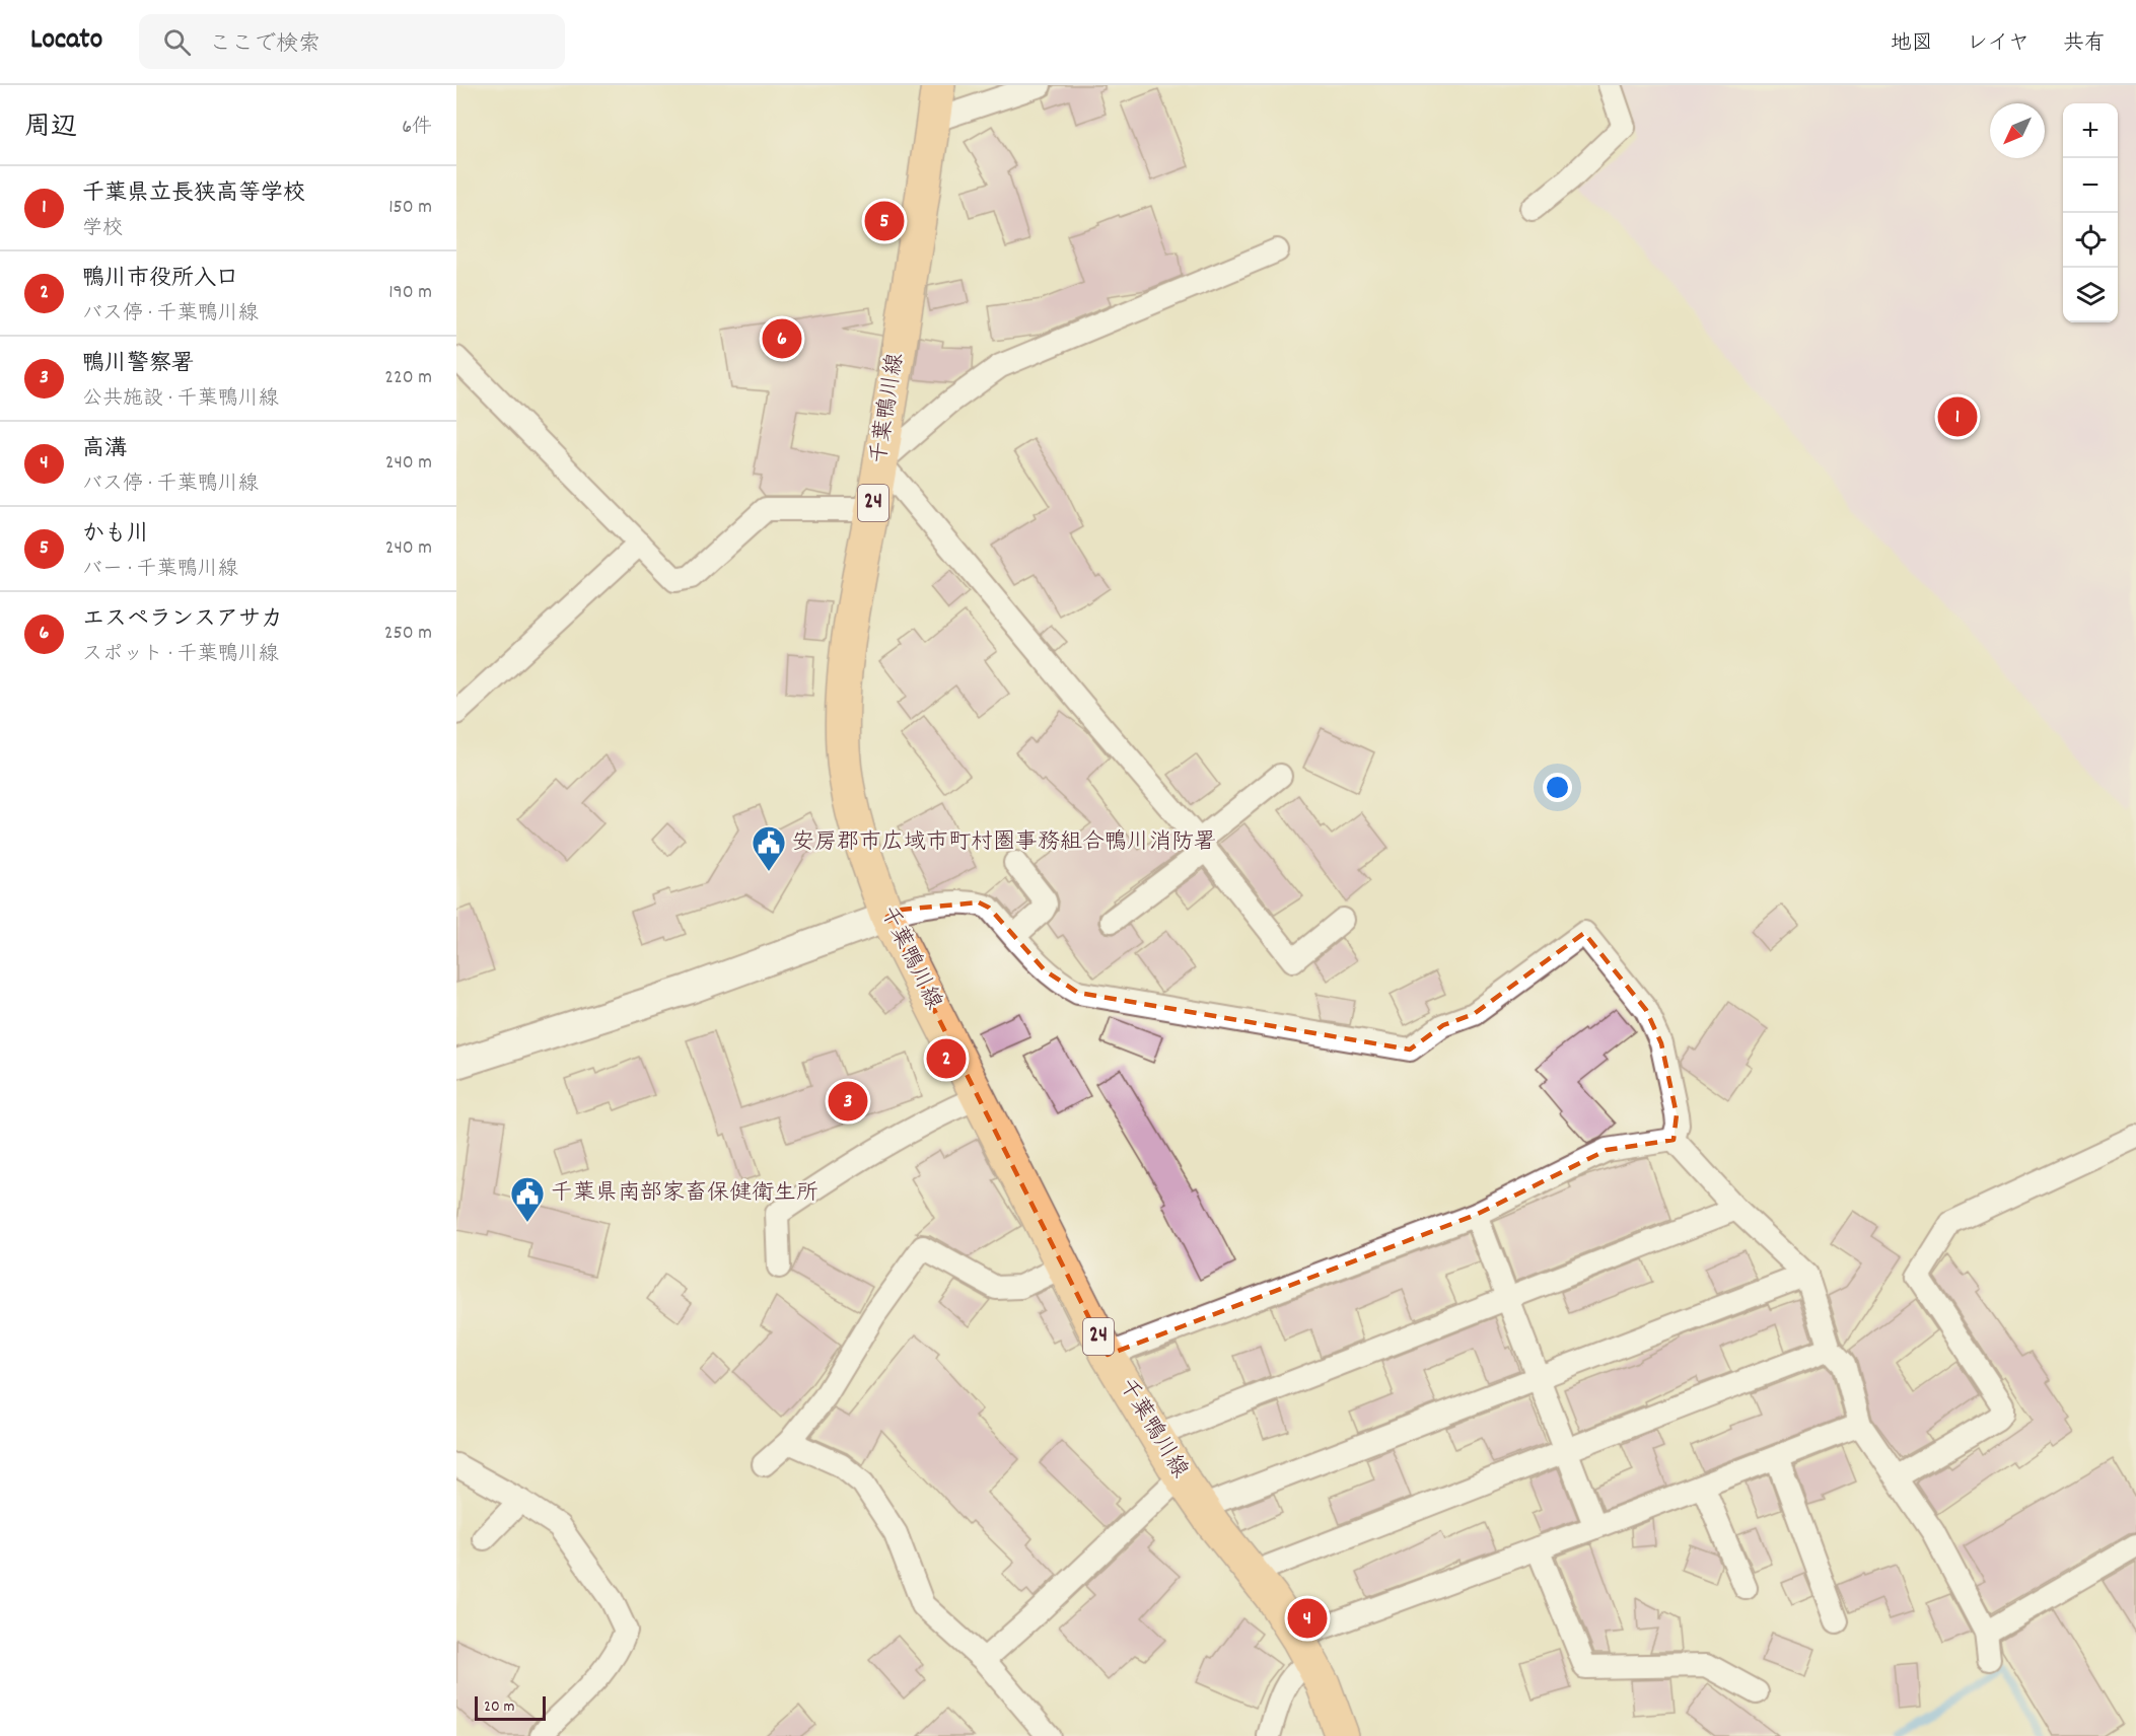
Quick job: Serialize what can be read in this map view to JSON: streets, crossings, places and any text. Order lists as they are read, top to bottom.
{
  "streets": {
    "main road": ["千葉鴨川線", "24"]
  },
  "places": {
    "public building": ["安房郡市広域市町村圏事務組合鴨川消防署", "千葉県南部家畜保健衛生所"]
  },
  "scale_bar": "20 m",
  "north": "bottom left",
  "page": {
    "header": "Locato",
    "search": "ここで検索",
    "nav": ["地図", "レイヤ", "共有"],
    "heading": ["周辺", "6件"],
    "map_buttons": ["+", "−"],
    "list": [
      {
        "mark": "1",
        "name": "千葉県立長狭高等学校",
        "note": "学校",
        "value": "150 m"
      },
      {
        "mark": "2",
        "name": "鴨川市役所入口",
        "note": "バス停 · 千葉鴨川線",
        "value": "190 m"
      },
      {
        "mark": "3",
        "name": "鴨川警察署",
        "note": "公共施設 · 千葉鴨川線",
        "value": "220 m"
      },
      {
        "mark": "4",
        "name": "高溝",
        "note": "バス停 · 千葉鴨川線",
        "value": "240 m"
      },
      {
        "mark": "5",
        "name": "かも川",
        "note": "バー · 千葉鴨川線",
        "value": "240 m"
      },
      {
        "mark": "6",
        "name": "エスペランスアサカ",
        "note": "スポット · 千葉鴨川線",
        "value": "250 m"
      }
    ],
    "pins": [
      "5",
      "6",
      "1",
      "2",
      "3",
      "4"
    ],
    "scale": "20 m"
  }
}
